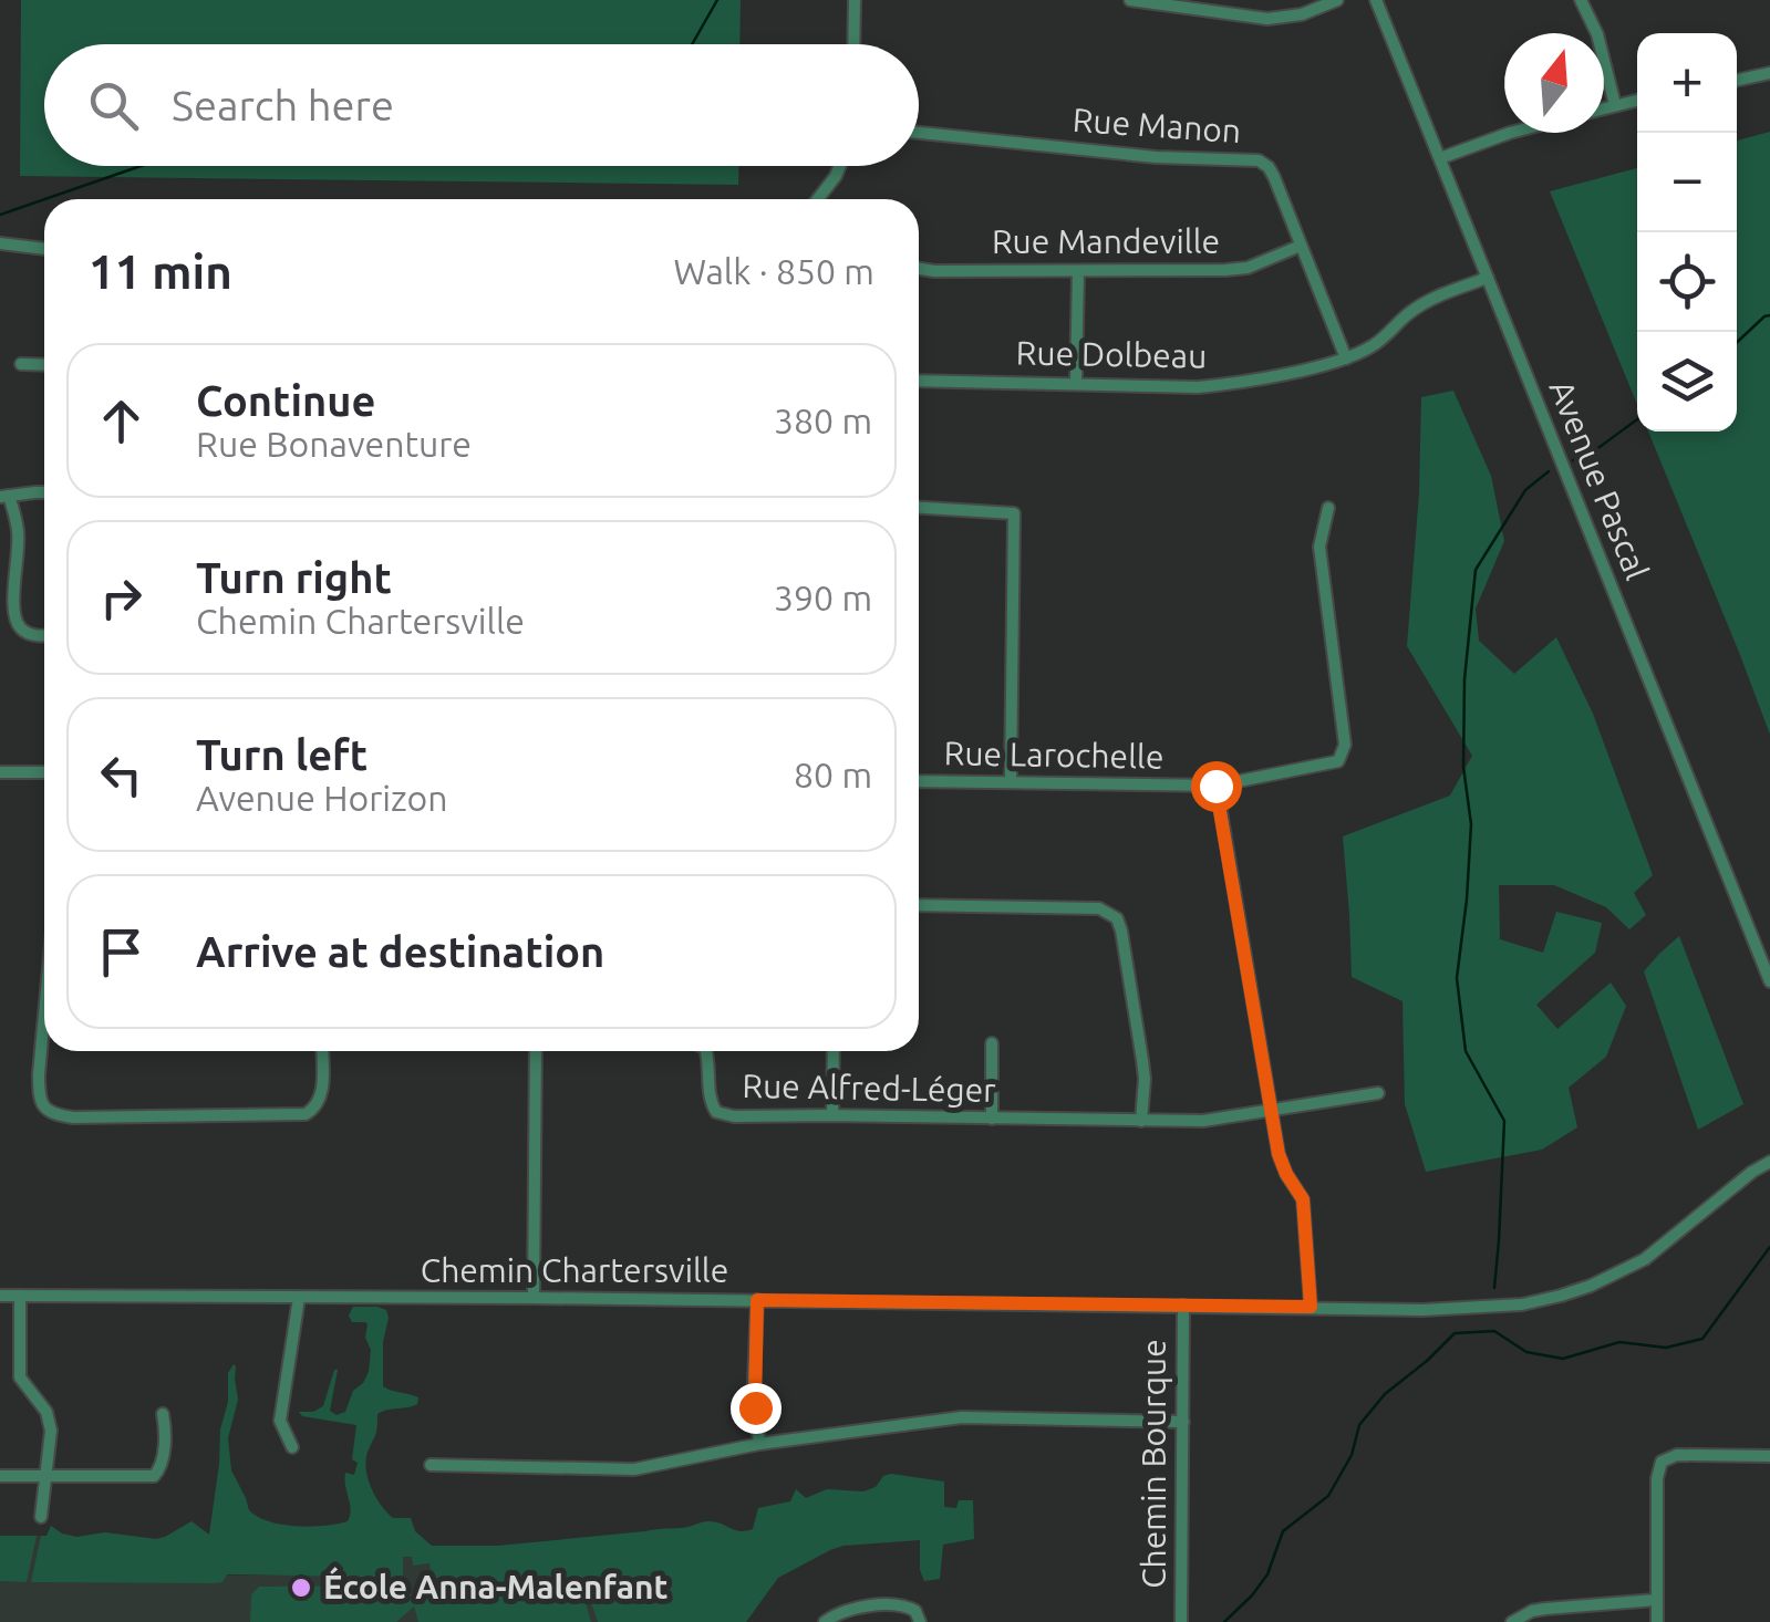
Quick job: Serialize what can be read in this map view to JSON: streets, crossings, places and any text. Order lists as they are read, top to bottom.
{
  "streets": {
    "street": [
      "Rue Manon",
      "Rue Mandeville",
      "Rue Dolbeau",
      "Avenue Pascal",
      "Rue Larochelle",
      "Rue Alfred-Léger",
      "Chemin Chartersville",
      "Chemin Bourque"
    ]
  },
  "crossings": [
    ["Rue Manon", "Rue Mandeville"],
    ["Rue Manon", "Rue Dolbeau"],
    ["Rue Dolbeau", "Avenue Pascal"],
    ["Chemin Chartersville", "Chemin Bourque"]
  ],
  "places": ["École Anna-Malenfant"],
  "north": "top",
  "page": {
    "map_buttons": ["+", "−"],
    "search": "Search here",
    "heading": ["11 min", "Walk · 850 m"],
    "list": [
      ["Continue", "Rue Bonaventure", "380 m"],
      ["Turn right", "Chemin Chartersville", "390 m"],
      ["Turn left", "Avenue Horizon", "80 m"],
      "Arrive at destination"
    ]
  }
}
